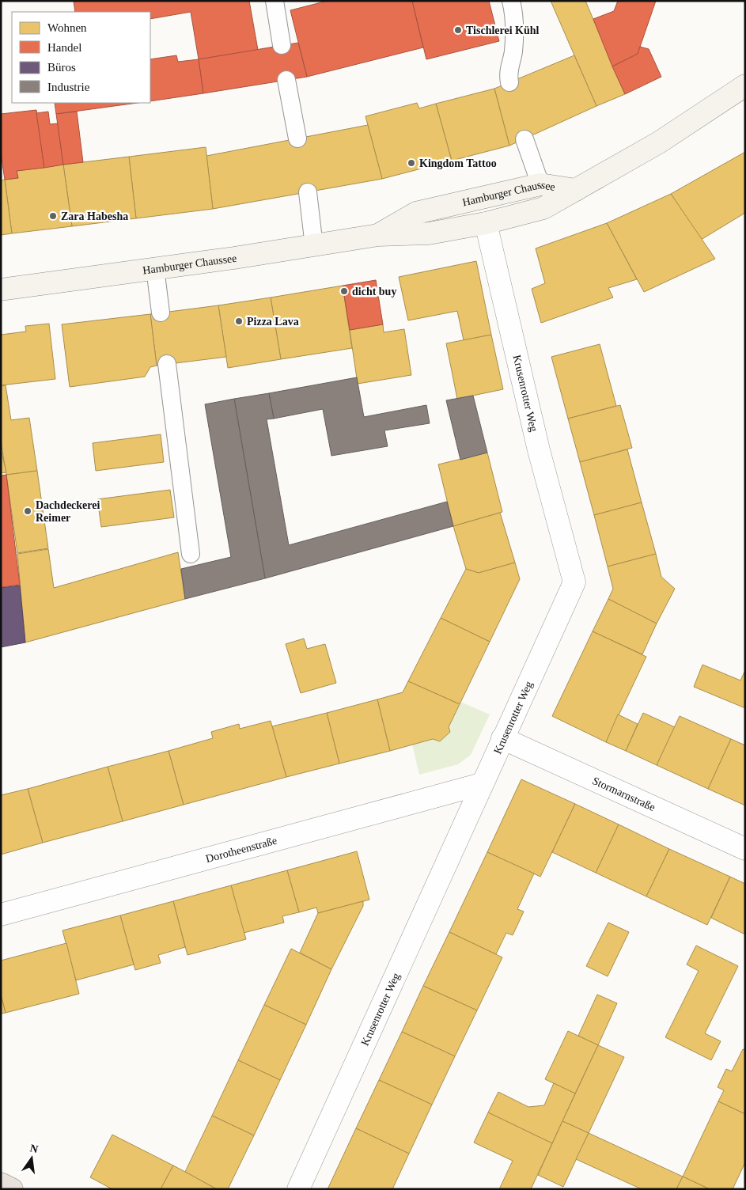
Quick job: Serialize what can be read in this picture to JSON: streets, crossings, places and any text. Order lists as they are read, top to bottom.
{
  "streets": {
    "main road": ["Hamburger Chaussee"],
    "street": ["Krusenrotter Weg", "Stormarnstraße", "Dorotheenstraße"]
  },
  "crossings": [
    ["Hamburger Chaussee", "Krusenrotter Weg"],
    ["Krusenrotter Weg", "Stormarnstraße"],
    ["Krusenrotter Weg", "Dorotheenstraße"]
  ],
  "places": [
    "Tischlerei Kühl",
    "Kingdom Tattoo",
    "Zara Habesha",
    "dicht buy",
    "Pizza Lava",
    "Dachdeckerei Reimer"
  ],
  "legend": [
    "Wohnen",
    "Handel",
    "Büros",
    "Industrie"
  ],
  "north": "top"
}
